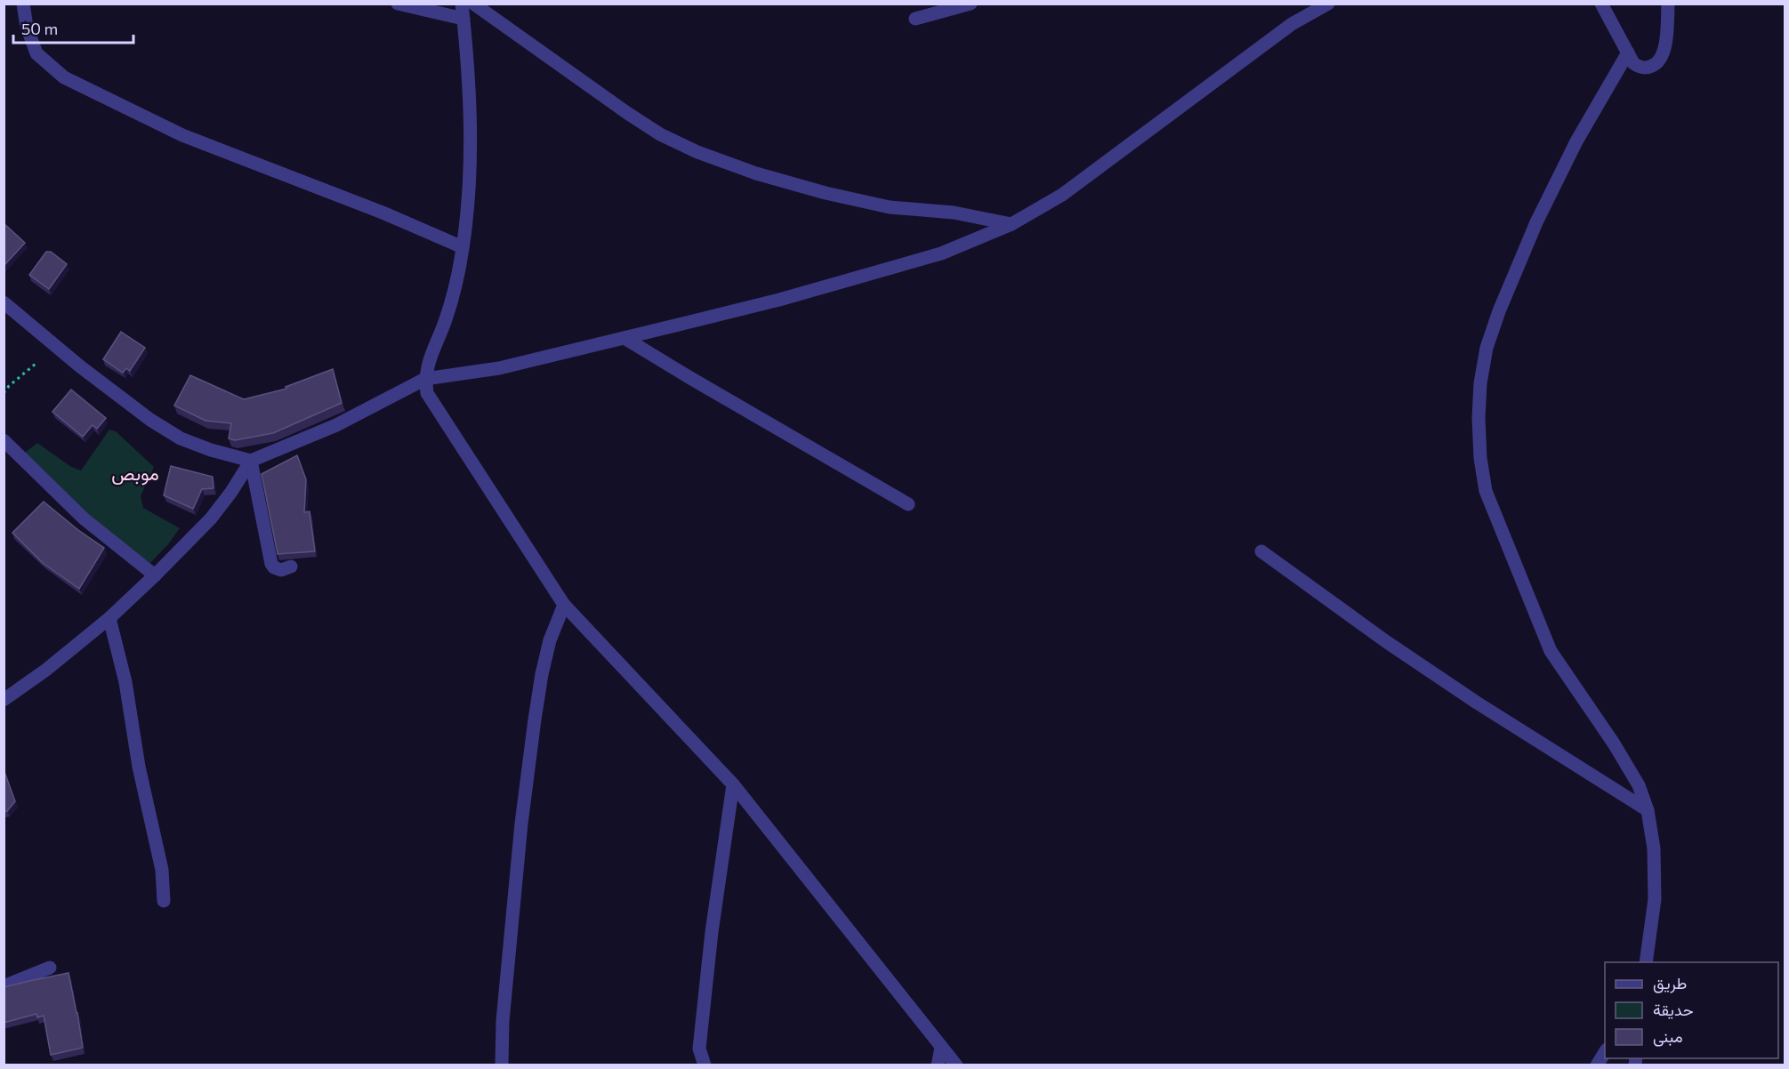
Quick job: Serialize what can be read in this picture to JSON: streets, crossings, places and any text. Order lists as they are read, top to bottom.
{
  "districts": ["موبص"],
  "legend": ["طريق", "حديقة", "مبنى"],
  "scale_bar": "50 m"
}
